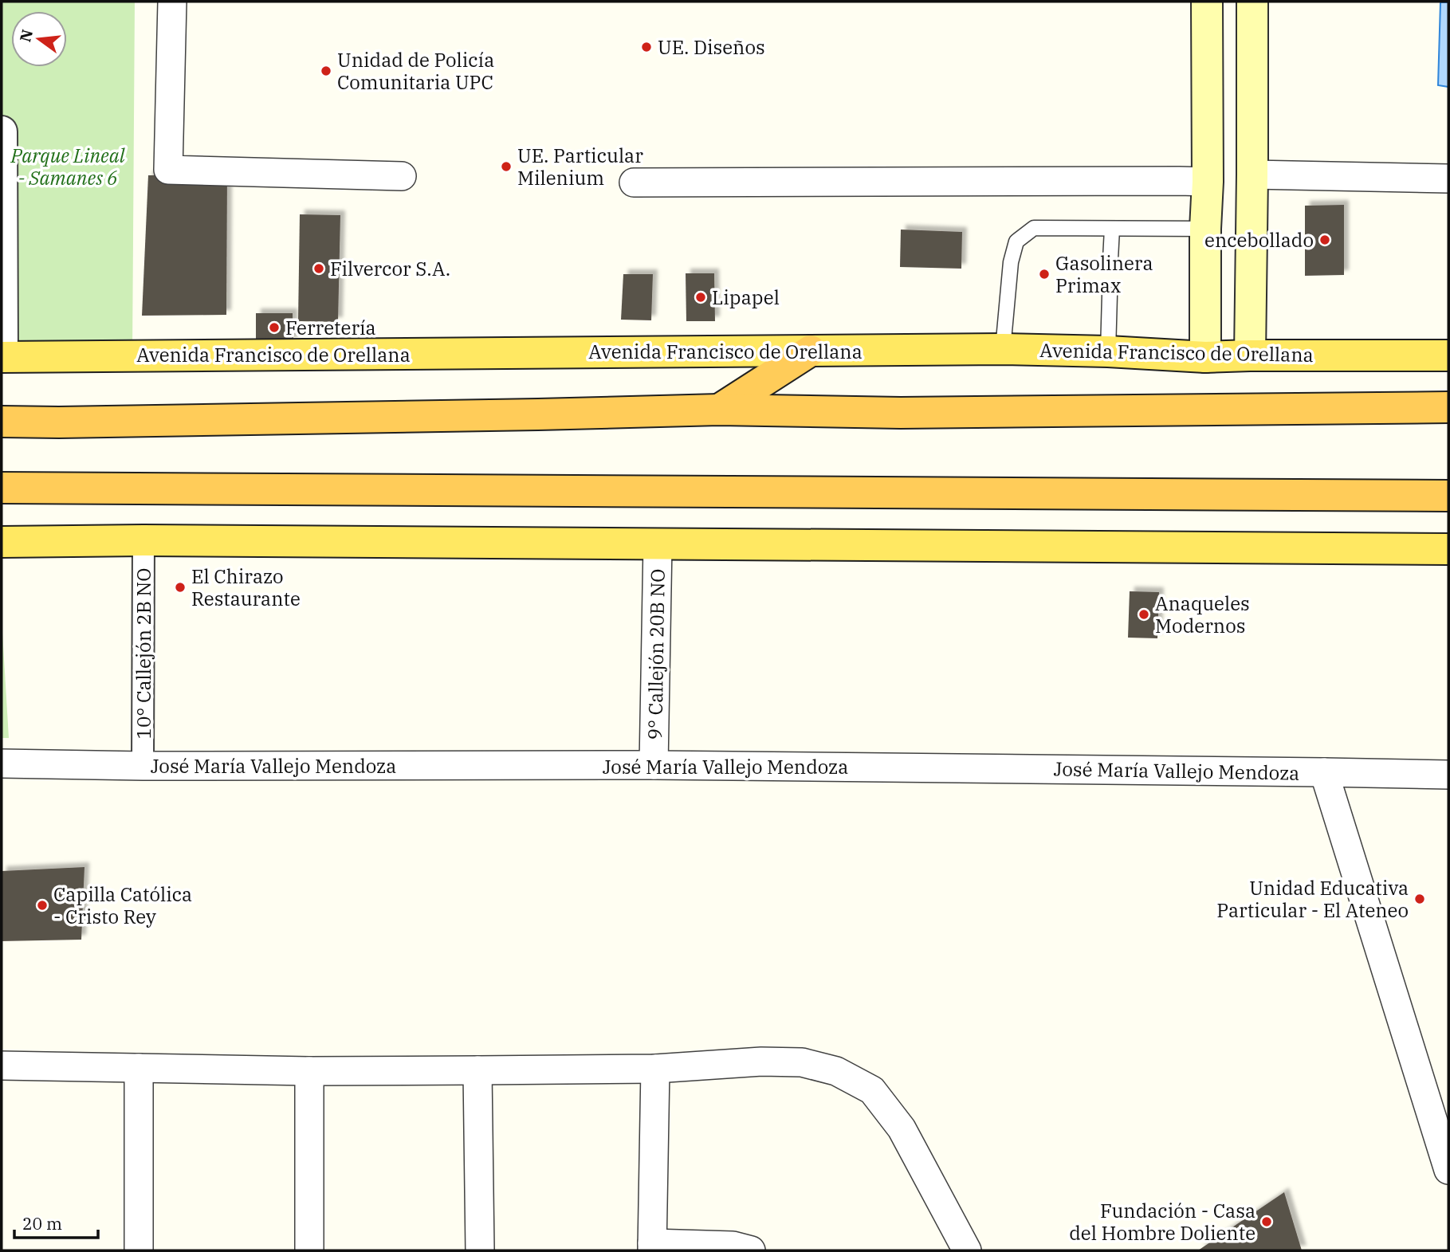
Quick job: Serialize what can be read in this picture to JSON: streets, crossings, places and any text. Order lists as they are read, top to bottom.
{
  "streets": {
    "main road": ["Avenida Francisco de Orellana"],
    "street": ["10° Callejón 2B NO", "9° Callejón 20B NO", "José María Vallejo Mendoza"]
  },
  "crossings": [
    ["10° Callejón 2B NO", "José María Vallejo Mendoza"],
    ["9° Callejón 20B NO", "José María Vallejo Mendoza"]
  ],
  "parks": ["Parque Lineal - Samanes 6"],
  "places": [
    "UE. Diseños",
    "Unidad de Policía Comunitaria UPC",
    "UE. Particular Milenium",
    "encebollado",
    "Filvercor S.A.",
    "Gasolinera Primax",
    "Lipapel",
    "Ferretería",
    "El Chirazo Restaurante",
    "Anaqueles Modernos",
    "Unidad Educativa Particular - El Ateneo",
    "Capilla Católica - Cristo Rey",
    "Fundación - Casa del Hombre Doliente"
  ],
  "scale_bar": "20 m",
  "north": "left"
}
